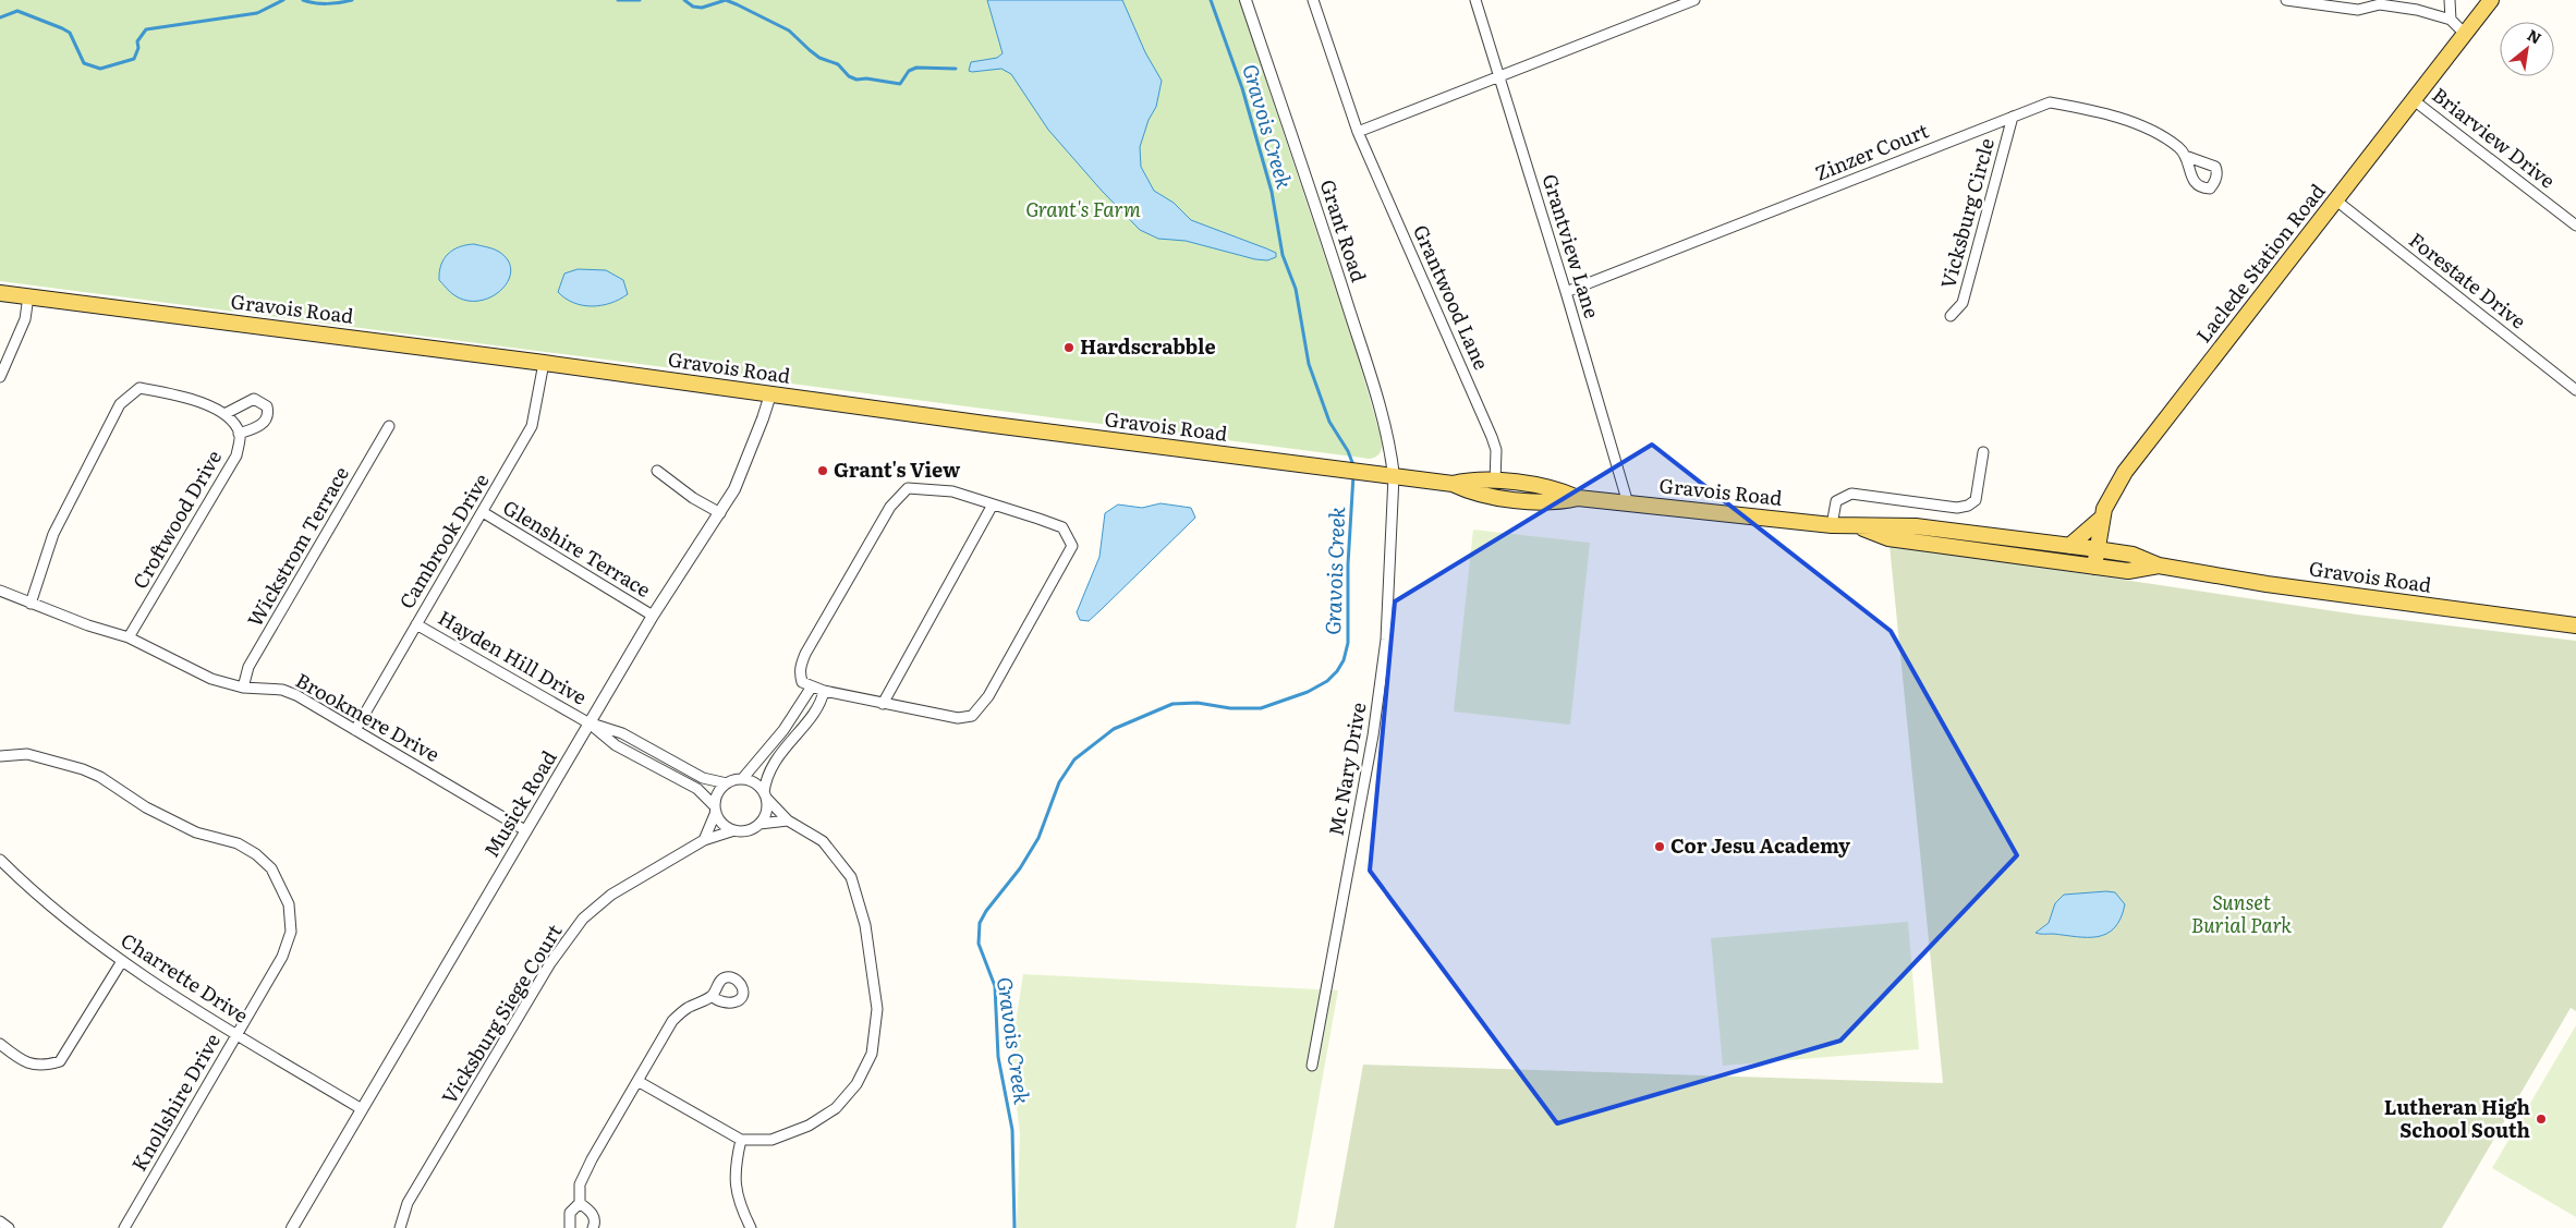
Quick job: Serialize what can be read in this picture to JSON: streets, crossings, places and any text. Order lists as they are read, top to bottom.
{
  "streets": {
    "main road": ["Laclede Station Road", "Gravois Road"],
    "street": [
      "Briarview Drive",
      "Zinzer Court",
      "Vicksburg Circle",
      "Grant Road",
      "Grantview Lane",
      "Forestate Drive",
      "Grantwood Lane",
      "Croftwood Drive",
      "Cambrook Drive",
      "Wickstrom Terrace",
      "Glenshire Terrace",
      "Hayden Hill Drive",
      "Brookmere Drive",
      "Mc Nary Drive",
      "Musick Road",
      "Charrette Drive",
      "Vicksburg Siege Court",
      "Knollshire Drive"
    ]
  },
  "crossings": [
    ["Briarview Drive", "Laclede Station Road"],
    ["Zinzer Court", "Vicksburg Circle"],
    ["Zinzer Court", "Grantview Lane"],
    ["Grant Road", "Gravois Road"],
    ["Grant Road", "Mc Nary Drive"],
    ["Grantview Lane", "Gravois Road"],
    ["Laclede Station Road", "Forestate Drive"],
    ["Laclede Station Road", "Gravois Road"],
    ["Grantwood Lane", "Gravois Road"],
    ["Gravois Road", "Cambrook Drive"],
    ["Gravois Road", "Mc Nary Drive"],
    ["Gravois Road", "Musick Road"],
    ["Croftwood Drive", "Brookmere Drive"],
    ["Cambrook Drive", "Glenshire Terrace"],
    ["Cambrook Drive", "Hayden Hill Drive"],
    ["Cambrook Drive", "Brookmere Drive"],
    ["Wickstrom Terrace", "Brookmere Drive"],
    ["Glenshire Terrace", "Musick Road"],
    ["Hayden Hill Drive", "Musick Road"],
    ["Brookmere Drive", "Musick Road"],
    ["Musick Road", "Charrette Drive"],
    ["Charrette Drive", "Knollshire Drive"]
  ],
  "water": ["Gravois Creek"],
  "parks": ["Grant's Farm", "Sunset Burial Park"],
  "places": [
    "Hardscrabble",
    "Grant's View",
    "Cor Jesu Academy",
    "Lutheran High School South"
  ],
  "north": "top right"
}
